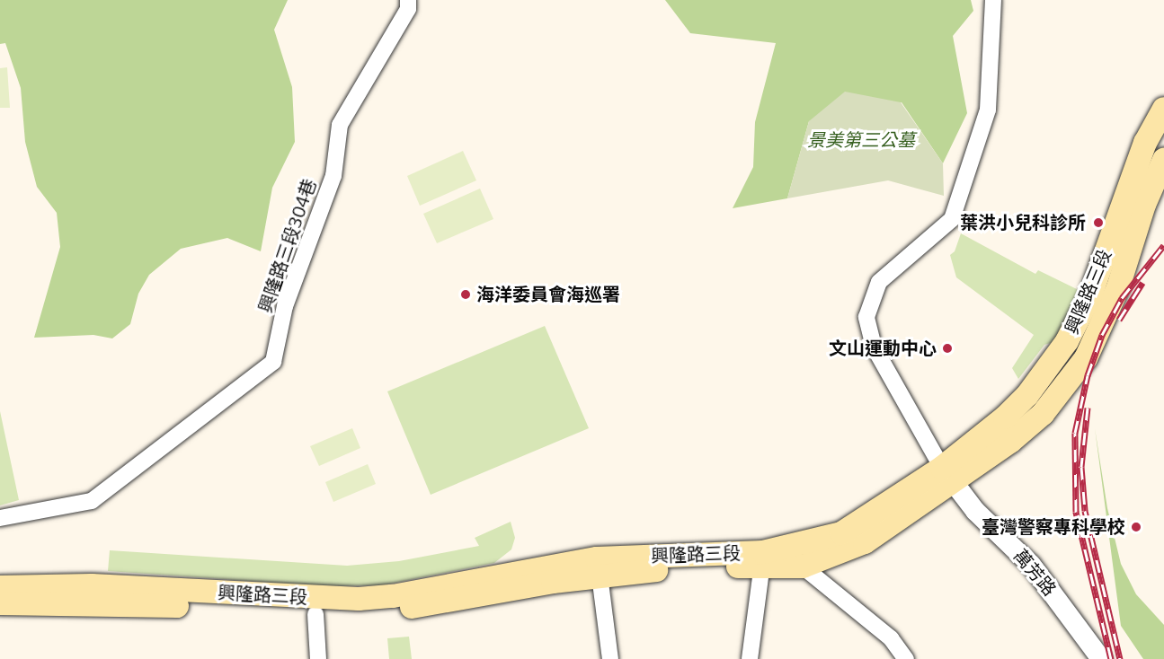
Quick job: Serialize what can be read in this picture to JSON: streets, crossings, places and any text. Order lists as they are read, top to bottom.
{
  "streets": {
    "main road": ["興隆路三段"],
    "street": ["興隆路三段304巷", "萬芳路"]
  },
  "crossings": [
    ["興隆路三段", "萬芳路"]
  ],
  "parks": ["景美第三公墓"],
  "places": [
    "葉洪小兒科診所",
    "海洋委員會海巡署",
    "文山運動中心",
    "臺灣警察專科學校"
  ]
}
